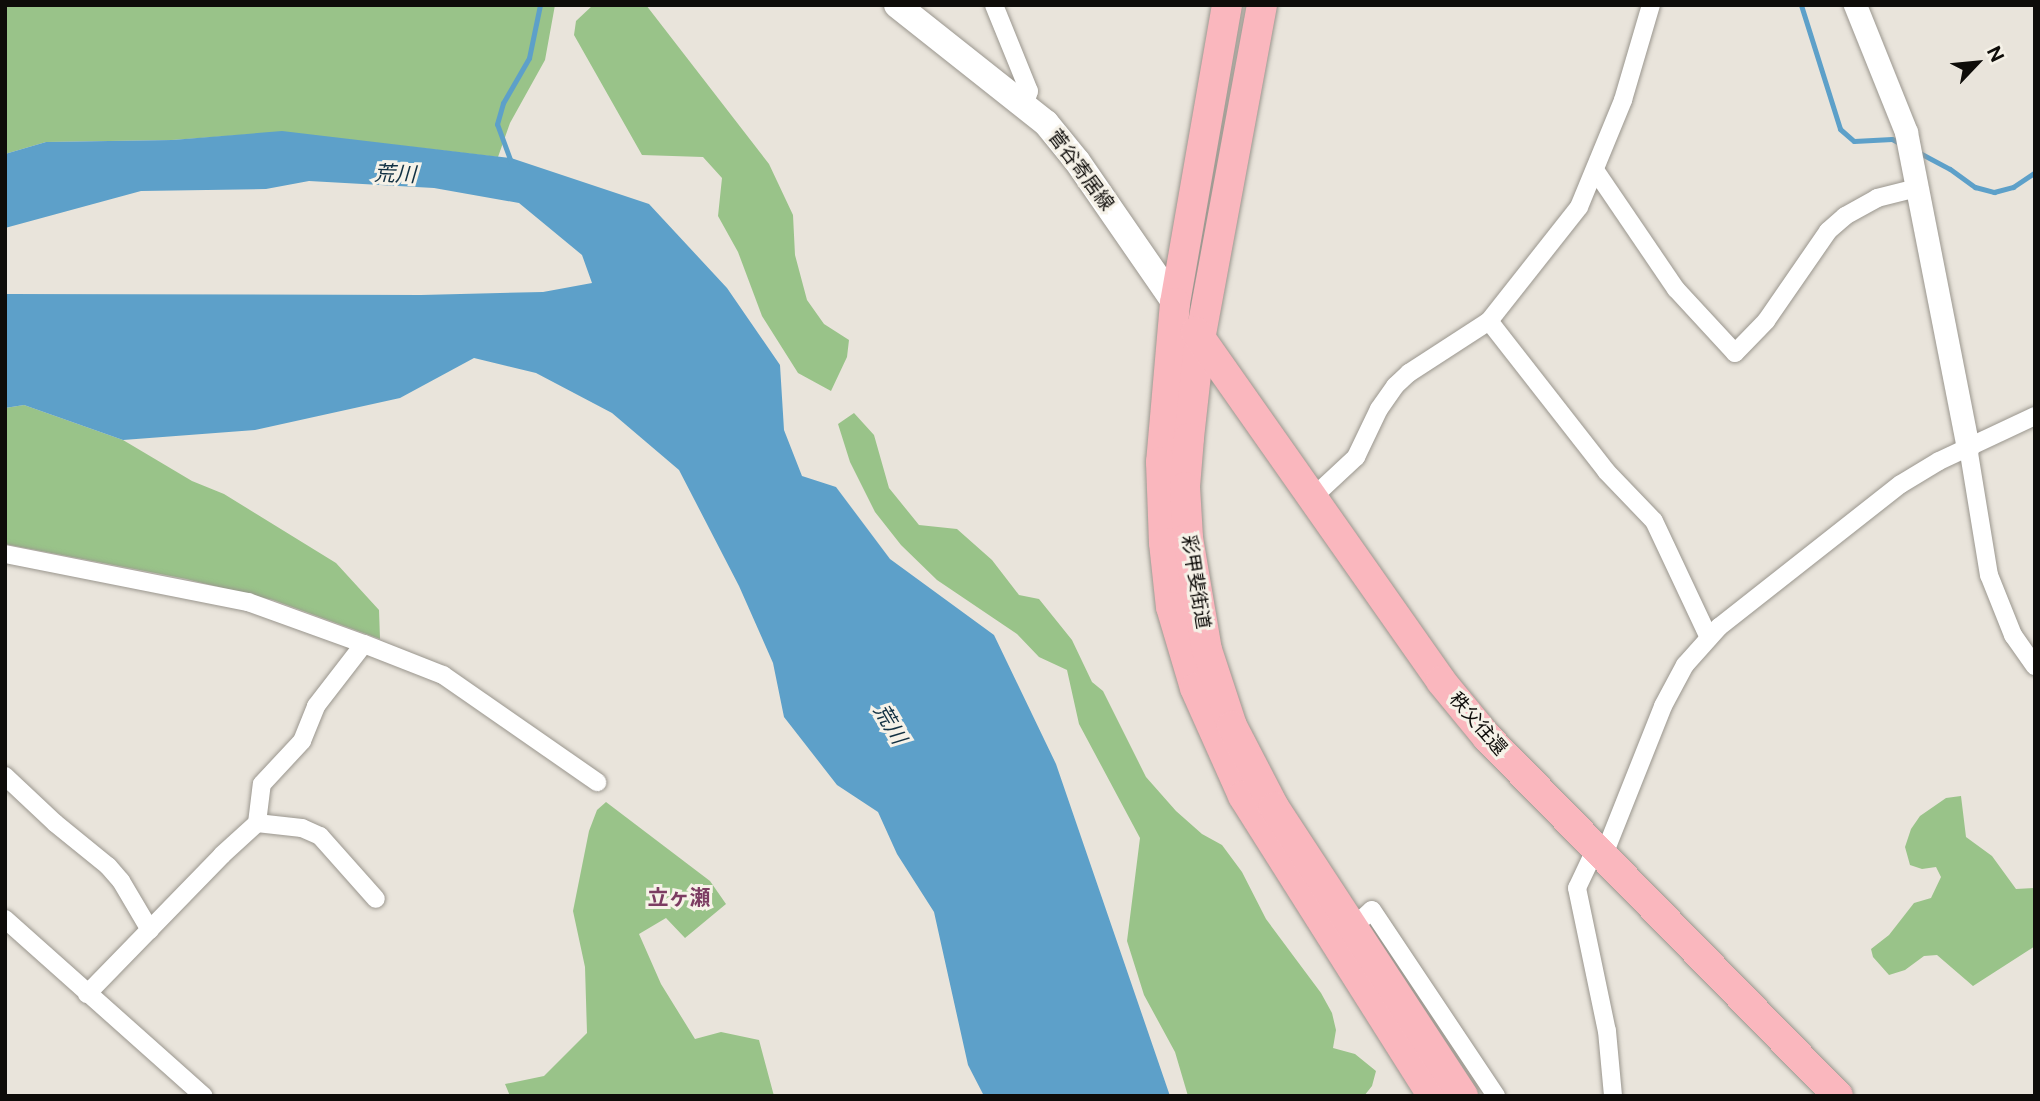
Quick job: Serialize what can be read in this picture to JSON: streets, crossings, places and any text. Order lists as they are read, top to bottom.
{
  "streets": {
    "highway": ["彩甲斐街道", "秩父往還"],
    "main road": ["菅谷寄居線"]
  },
  "crossings": [
    ["菅谷寄居線", "彩甲斐街道"],
    ["菅谷寄居線", "秩父往還"],
    ["彩甲斐街道", "秩父往還"]
  ],
  "districts": ["立ヶ瀬"],
  "water": ["荒川"],
  "north": "top right"
}
